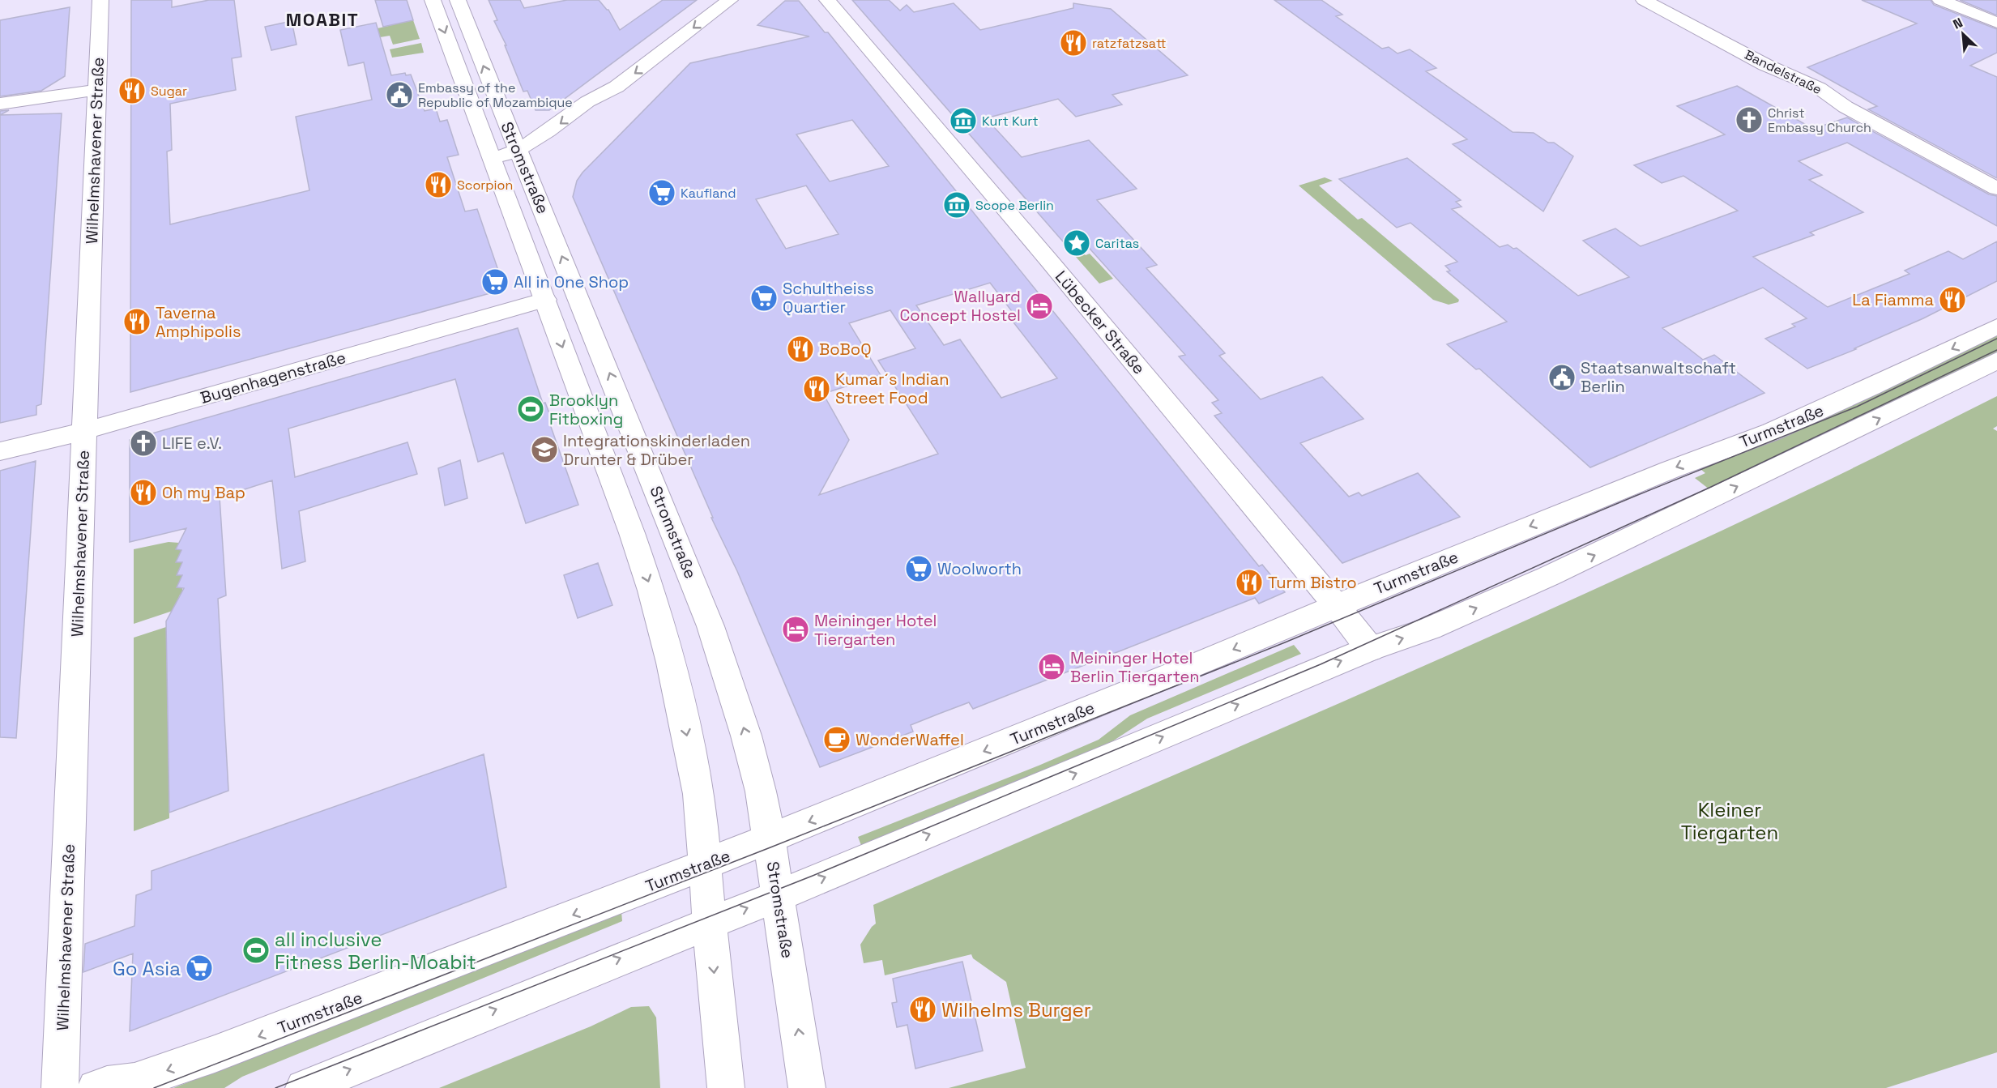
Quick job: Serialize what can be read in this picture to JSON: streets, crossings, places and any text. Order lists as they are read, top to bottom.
{
  "streets": {
    "main road": [
      "Bandelstraße",
      "Wilhelmshavener Straße",
      "Stromstraße",
      "Lübecker Straße",
      "Bugenhagenstraße",
      "Turmstraße"
    ]
  },
  "crossings": [
    ["Wilhelmshavener Straße", "Bugenhagenstraße"],
    ["Stromstraße", "Bugenhagenstraße"],
    ["Stromstraße", "Turmstraße"],
    ["Lübecker Straße", "Turmstraße"]
  ],
  "districts": ["MOABIT"],
  "parks": ["Kleiner Tiergarten"],
  "places": {
    "restaurant": [
      "ratzfatzsatt",
      "Sugar",
      "Scorpion",
      "La Fiamma",
      "Taverna Amphipolis",
      "BoBoQ",
      "Kumar´s Indian Street Food",
      "Oh my Bap",
      "Turm Bistro",
      "Wilhelms Burger"
    ],
    "public building": ["Embassy of the Republic of Mozambique", "Staatsanwaltschaft Berlin"],
    "church": ["Christ Embassy Church", "LIFE e.V."],
    "museum": ["Kurt Kurt", "Scope Berlin"],
    "supermarket": [
      "Kaufland",
      "All in One Shop",
      "Schultheiss Quartier",
      "Woolworth",
      "Go Asia"
    ],
    "place": ["Caritas"],
    "hotel": ["Wallyard Concept Hostel", "Meininger Hotel Tiergarten", "Meininger Hotel Berlin Tiergarten"],
    "sports": ["Brooklyn Fitboxing", "all inclusive Fitness Berlin-Moabit"],
    "school or university": ["Integrationskinderladen Drunter & Drüber"],
    "cafe": ["WonderWaffel"]
  },
  "north": "top left"
}
